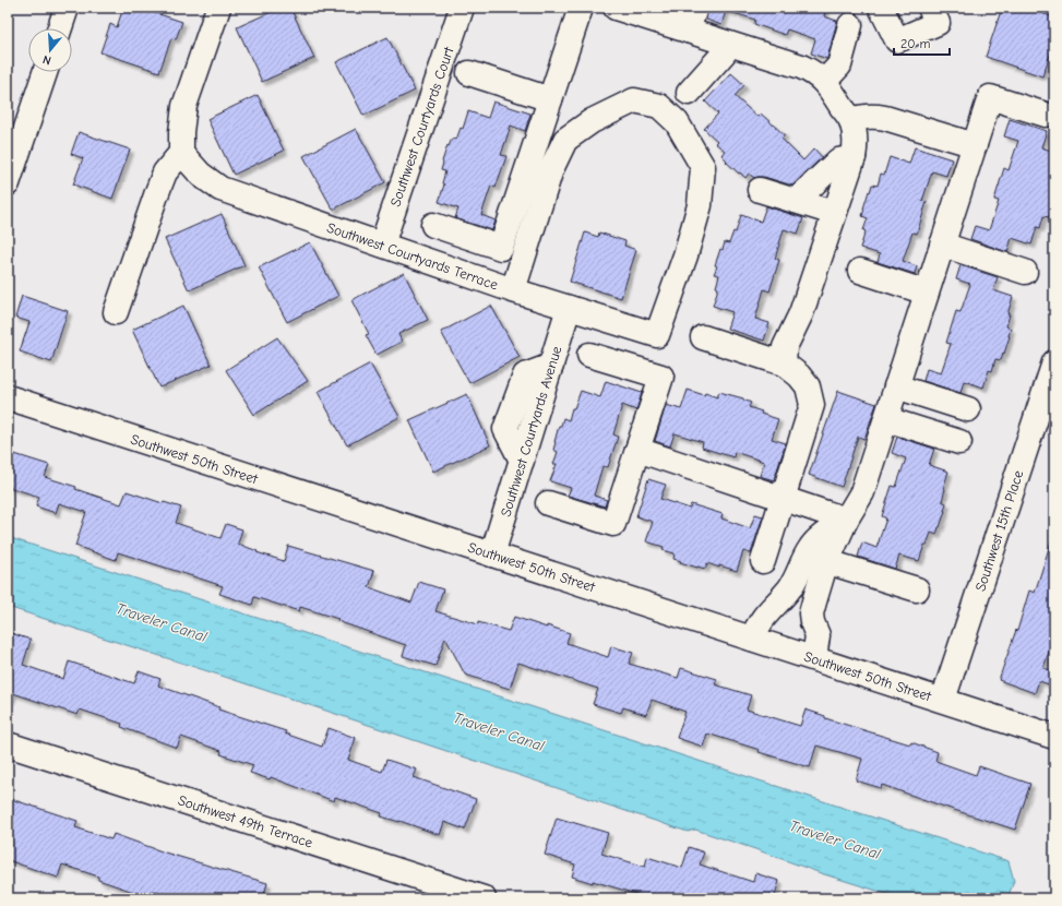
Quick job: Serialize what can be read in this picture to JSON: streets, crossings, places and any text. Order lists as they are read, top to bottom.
{
  "streets": {
    "street": [
      "Southwest Courtyards Court",
      "Southwest Courtyards Terrace",
      "Southwest Courtyards Avenue",
      "Southwest 50th Street",
      "Southwest 15th Place",
      "Southwest 49th Terrace"
    ]
  },
  "crossings": [
    ["Southwest Courtyards Court", "Southwest Courtyards Terrace"],
    ["Southwest Courtyards Terrace", "Southwest Courtyards Avenue"],
    ["Southwest Courtyards Avenue", "Southwest 50th Street"],
    ["Southwest 50th Street", "Southwest 15th Place"]
  ],
  "water": ["Traveler Canal"],
  "scale_bar": "20 m",
  "north": "bottom"
}
